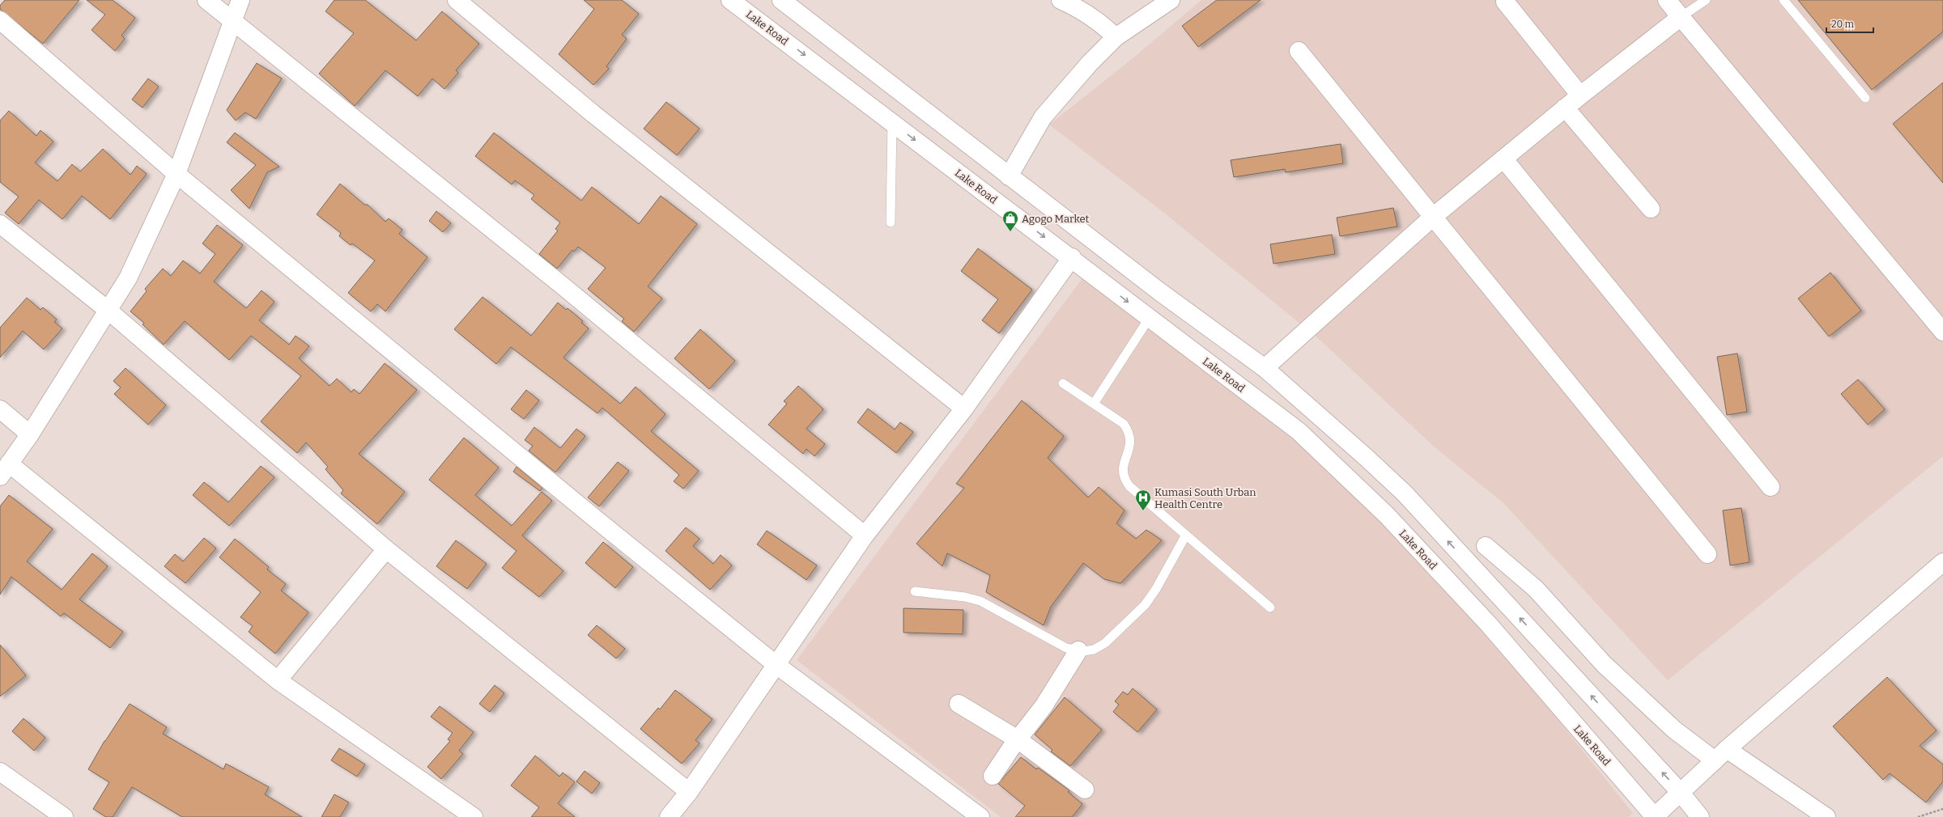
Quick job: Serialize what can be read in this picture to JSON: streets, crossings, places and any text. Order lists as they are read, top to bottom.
{
  "streets": {
    "street": ["Lake Road"]
  },
  "places": {
    "shop": ["Agogo Market"],
    "hospital": ["Kumasi South Urban Health Centre"]
  },
  "scale_bar": "20 m"
}
